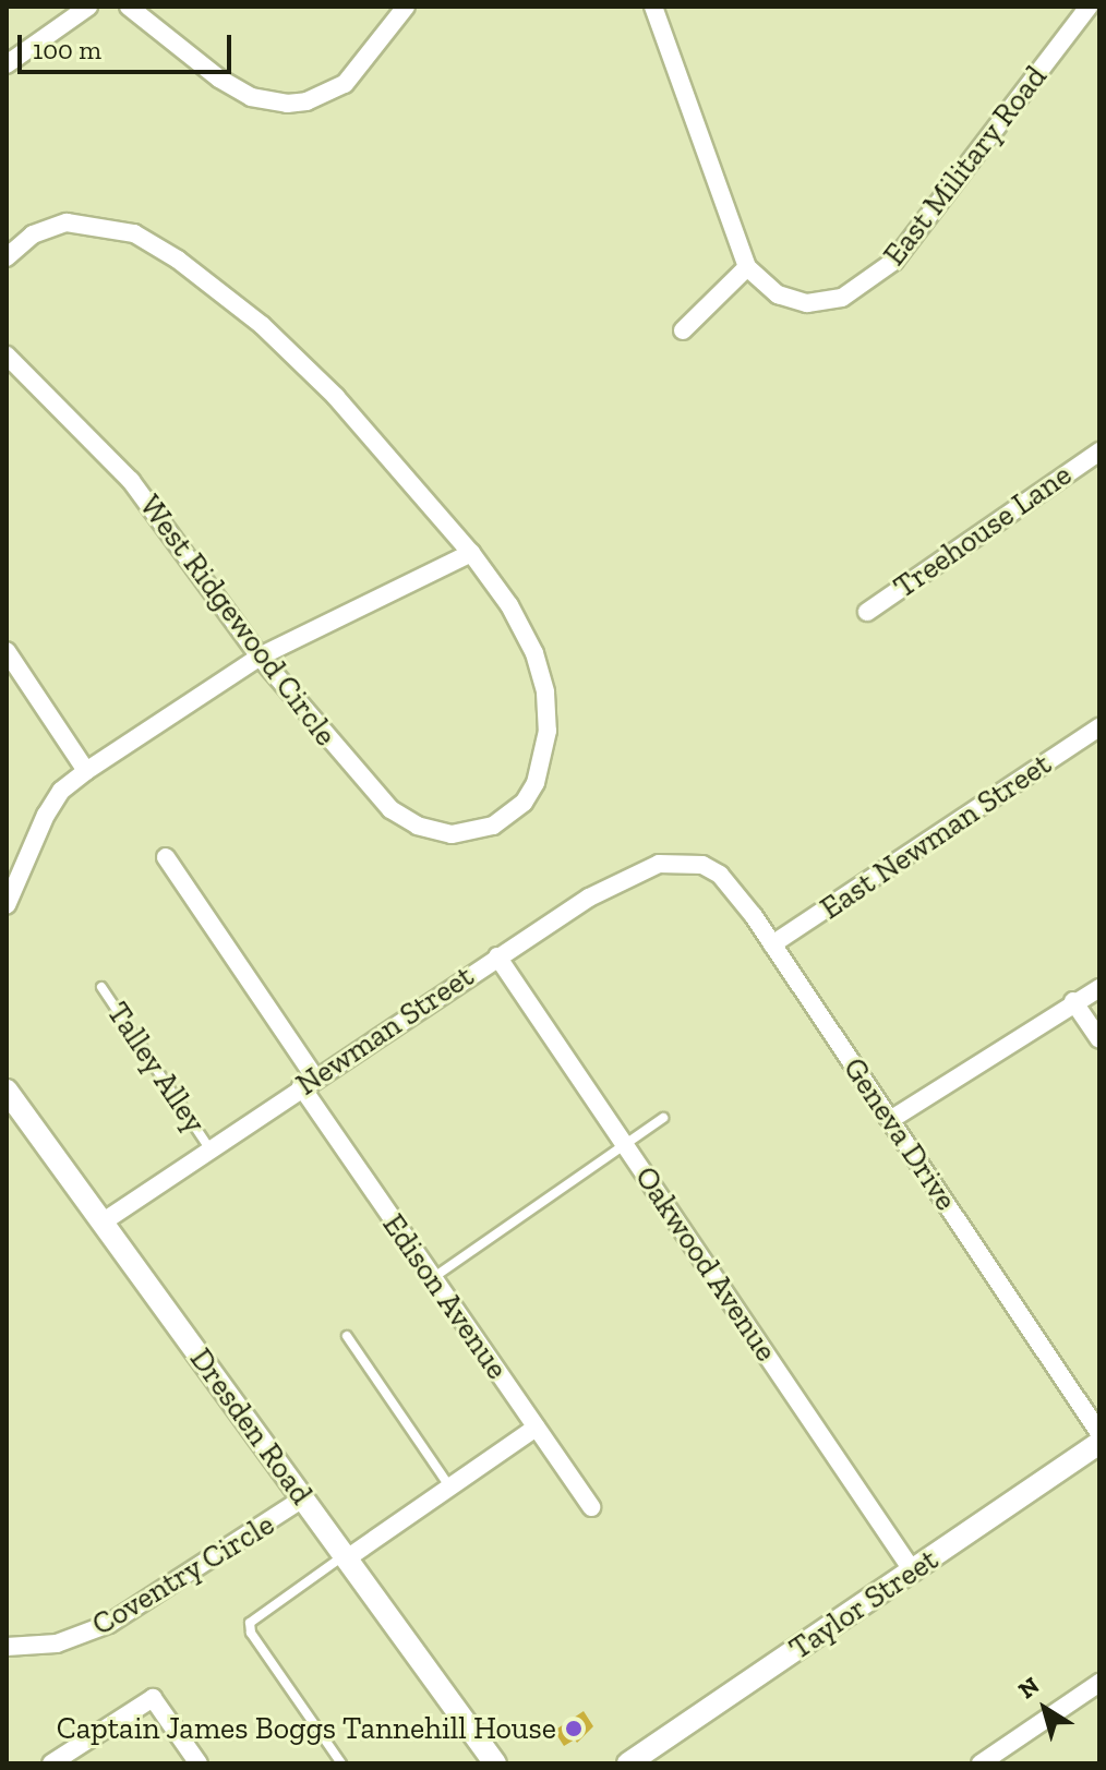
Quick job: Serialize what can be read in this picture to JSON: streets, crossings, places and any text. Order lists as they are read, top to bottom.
{
  "streets": {
    "street": [
      "East Military Road",
      "Treehouse Lane",
      "West Ridgewood Circle",
      "East Newman Street",
      "Newman Street",
      "Geneva Drive",
      "Oakwood Avenue",
      "Edison Avenue",
      "Dresden Road",
      "Coventry Circle",
      "Taylor Street"
    ],
    "lane": ["Talley Alley"]
  },
  "crossings": [
    ["East Newman Street", "Geneva Drive"],
    ["Newman Street", "Talley Alley"],
    ["Newman Street", "Geneva Drive"],
    ["Newman Street", "Oakwood Avenue"],
    ["Newman Street", "Edison Avenue"],
    ["Newman Street", "Dresden Road"],
    ["Oakwood Avenue", "Taylor Street"],
    ["Dresden Road", "Coventry Circle"]
  ],
  "places": ["Captain James Boggs Tannehill House"],
  "scale_bar": "100 m",
  "north": "top left"
}
